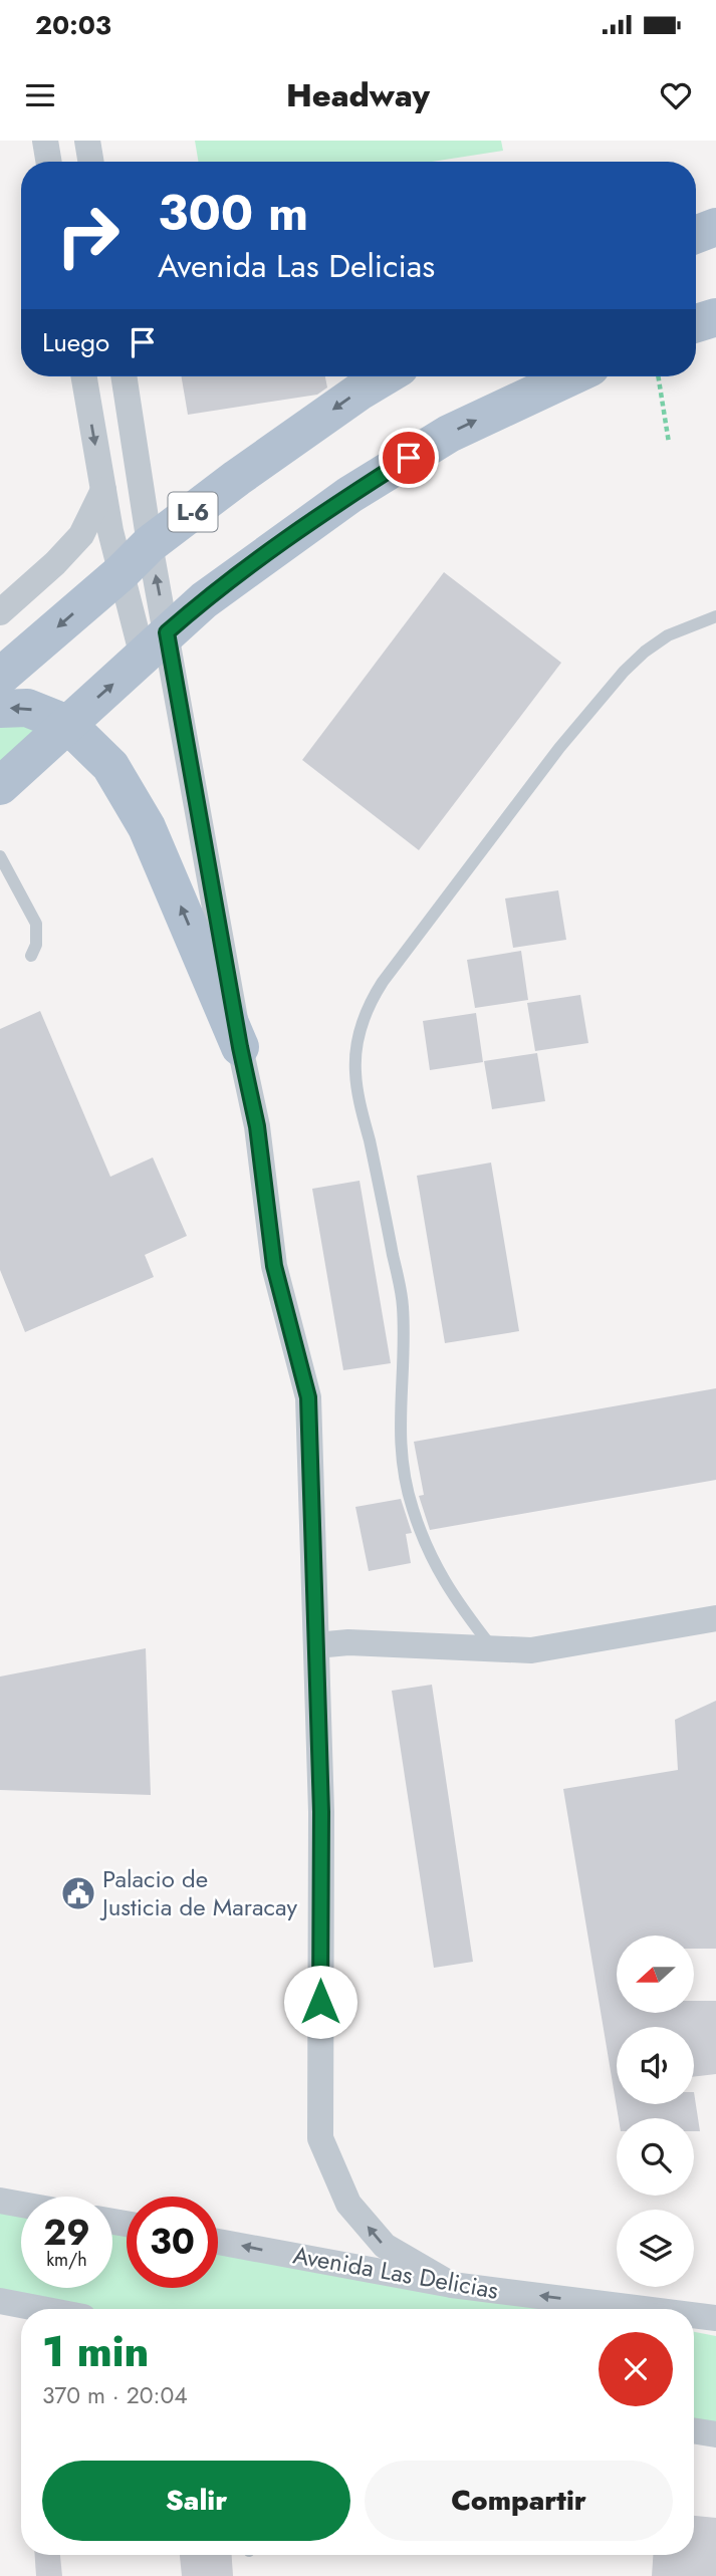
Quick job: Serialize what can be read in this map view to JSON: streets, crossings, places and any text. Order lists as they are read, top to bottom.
{
  "streets": {
    "main road": ["L-6"],
    "street": ["Avenida Las Delicias"]
  },
  "one_way": ["Avenida Las Delicias"],
  "places": {
    "public building": ["Palacio de Justicia de Maracay"]
  },
  "north": "left",
  "page": {
    "status": "20:03",
    "header": "Headway",
    "turn": ["300 m", "Avenida Las Delicias"],
    "then": "Luego",
    "speed": "29 km/h",
    "limit": "30",
    "heading": ["1 min", "370 m · 20:04"],
    "buttons": ["Salir", "Compartir"]
  }
}
